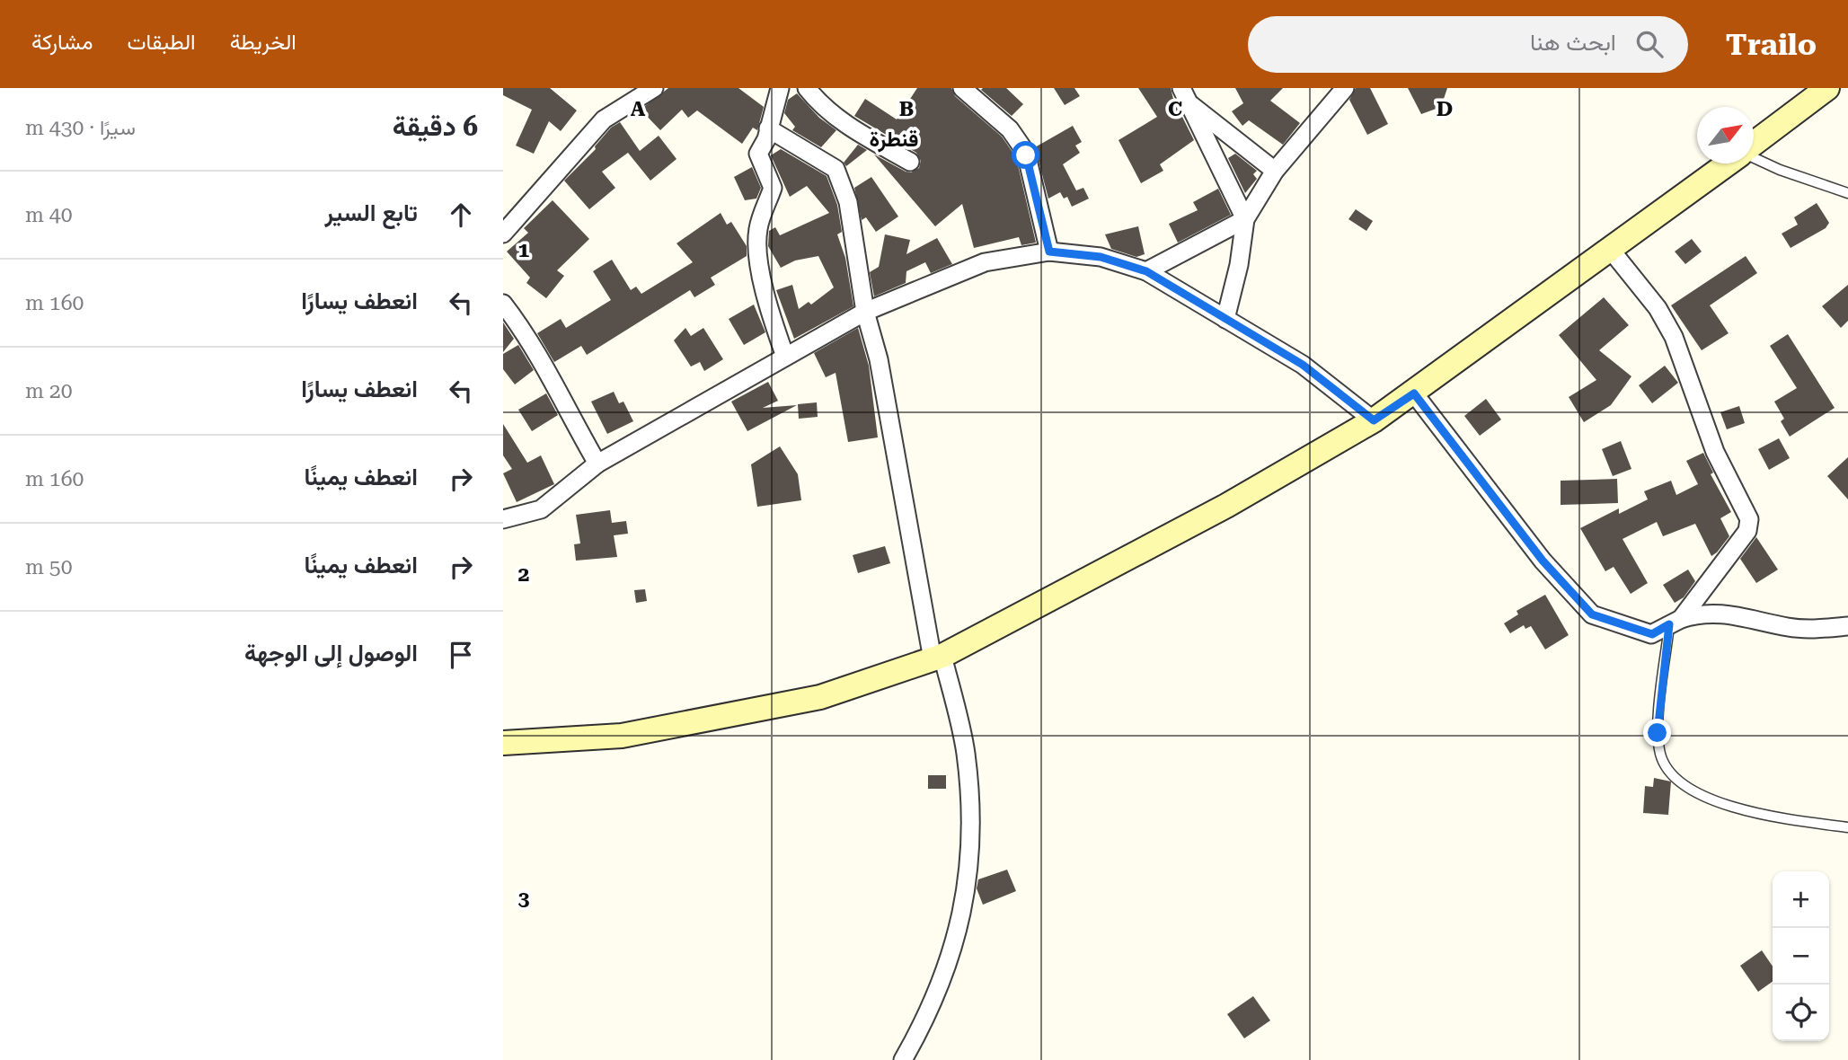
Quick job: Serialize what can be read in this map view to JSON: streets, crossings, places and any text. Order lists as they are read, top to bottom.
{
  "districts": ["قنطرة"],
  "north": "top right",
  "page": {
    "header": "Trailo",
    "search": "ابحث هنا",
    "nav": ["الخريطة", "الطبقات", "مشاركة"],
    "heading": ["6 دقيقة", "سيرًا · 430 m"],
    "list": [
      ["تابع السير", "40 m"],
      ["انعطف يسارًا", "160 m"],
      ["انعطف يسارًا", "20 m"],
      ["انعطف يمينًا", "160 m"],
      ["انعطف يمينًا", "50 m"],
      "الوصول إلى الوجهة"
    ],
    "map_buttons": ["+", "−"]
  },
  "grid": {
    "columns": [
      "A",
      "B",
      "C",
      "D"
    ],
    "rows": ["1", "2", "3"]
  }
}
